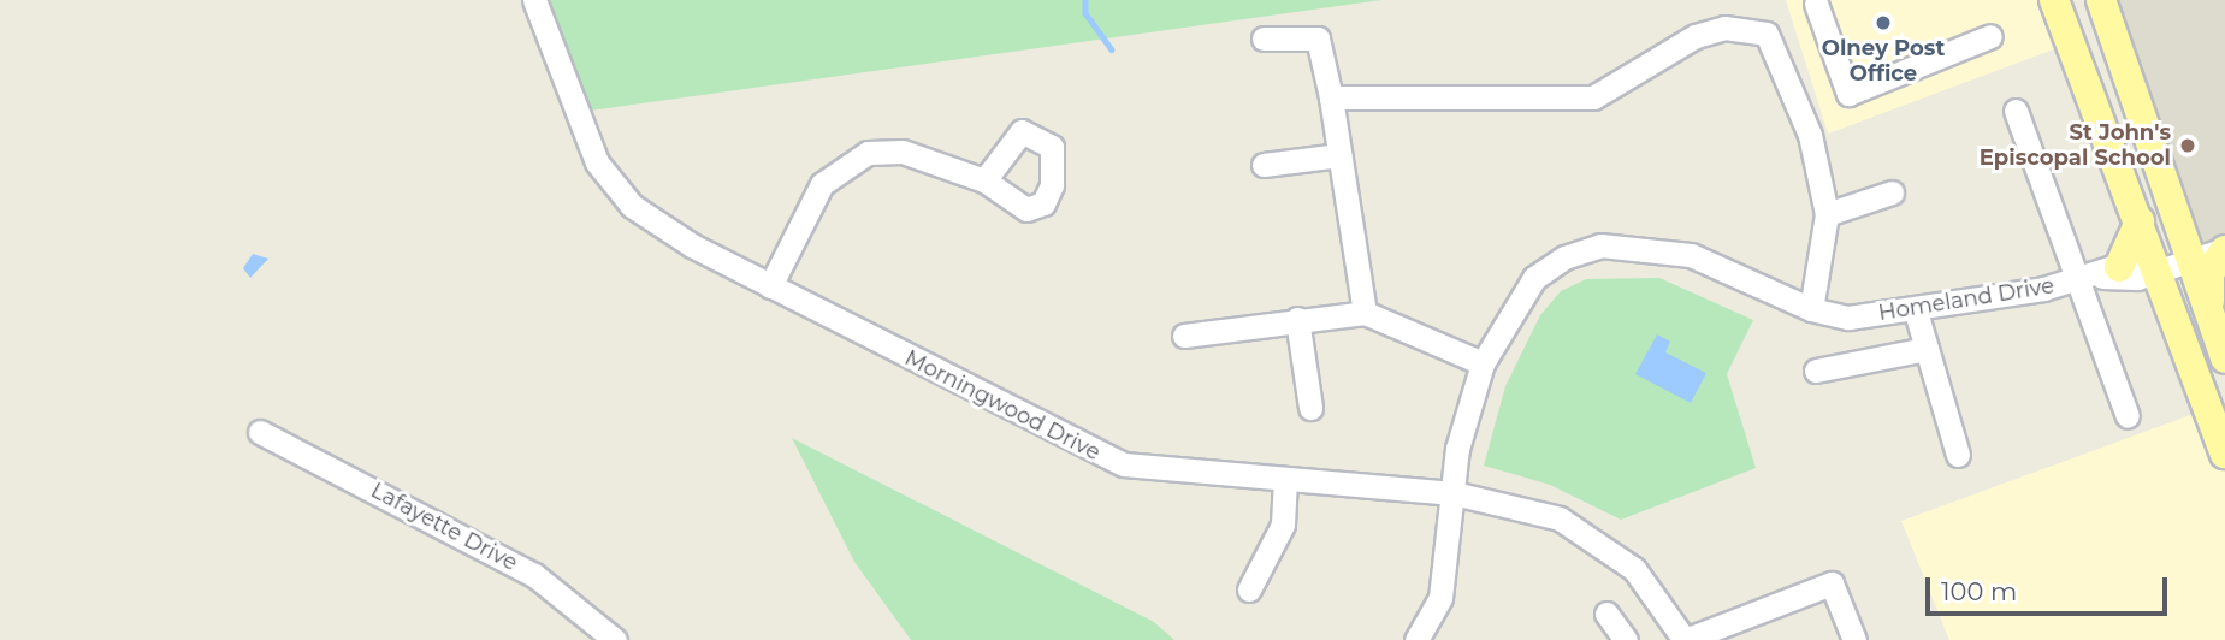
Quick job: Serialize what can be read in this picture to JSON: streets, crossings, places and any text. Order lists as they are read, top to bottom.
{
  "streets": {
    "street": ["Homeland Drive", "Morningwood Drive", "Lafayette Drive"]
  },
  "crossings": [
    ["Homeland Drive", "Morningwood Drive"]
  ],
  "places": ["Olney Post Office", "St John's Episcopal School"],
  "scale_bar": "100 m"
}
